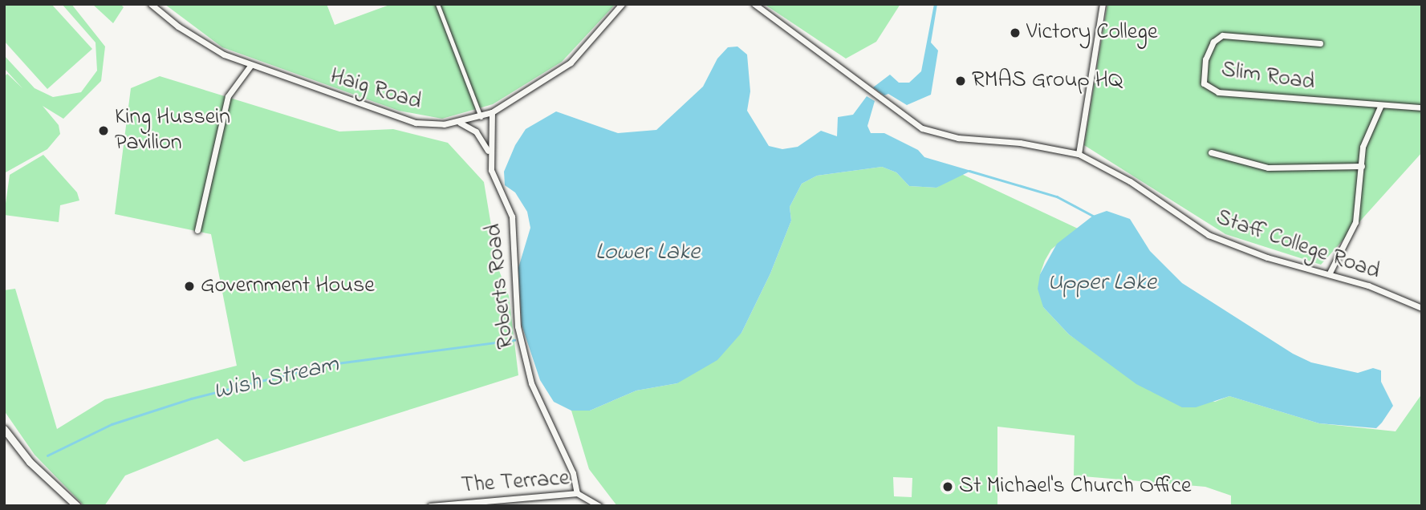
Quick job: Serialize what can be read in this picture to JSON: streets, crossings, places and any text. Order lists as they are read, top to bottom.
{
  "streets": {
    "street": [
      "Slim Road",
      "Haig Road",
      "Staff College Road",
      "Roberts Road",
      "The Terrace"
    ]
  },
  "crossings": [
    ["Roberts Road", "The Terrace"]
  ],
  "water": ["Lower Lake", "Upper Lake", "Wish Stream"],
  "places": [
    "Victory College",
    "RMAS Group HQ",
    "King Hussein Pavilion",
    "Government House",
    "St Michael's Church Office"
  ]
}
